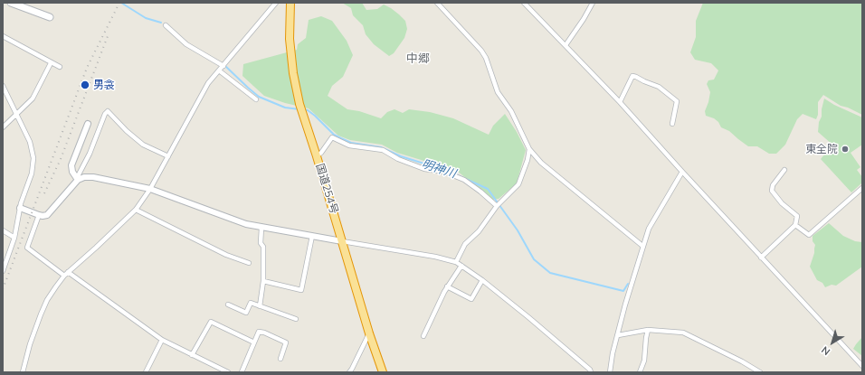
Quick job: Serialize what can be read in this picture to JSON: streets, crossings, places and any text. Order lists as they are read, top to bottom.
{
  "streets": {
    "highway": ["国道254号"]
  },
  "districts": ["中郷"],
  "water": ["明神川"],
  "places": ["男衾", "東全院"],
  "north": "bottom left"
}
